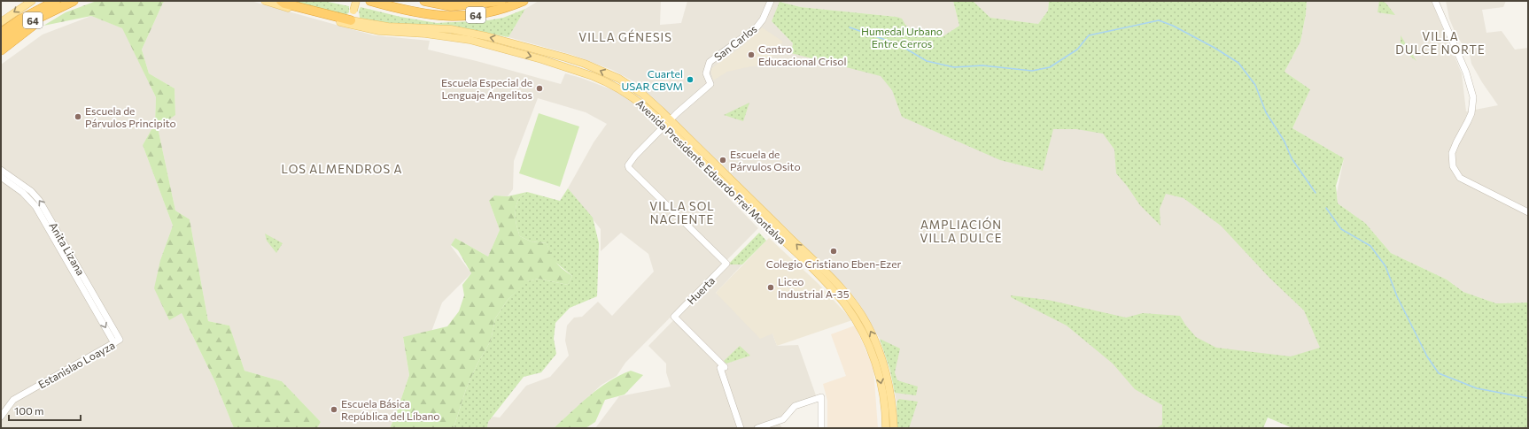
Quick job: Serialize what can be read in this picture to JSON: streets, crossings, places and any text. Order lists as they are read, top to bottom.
{
  "streets": {
    "highway": ["64"],
    "main road": ["Avenida Presidente Eduardo Frei Montalva"],
    "street": [
      "San Carlos",
      "Anita Lizana",
      "Huerta",
      "Estanislao Loayza"
    ]
  },
  "crossings": [
    ["San Carlos", "Avenida Presidente Eduardo Frei Montalva"],
    ["San Carlos", "Huerta"],
    ["Avenida Presidente Eduardo Frei Montalva", "Huerta"],
    ["Anita Lizana", "Estanislao Loayza"]
  ],
  "districts": [
    "VILLA DULCE NORTE",
    "VILLA GÉNESIS",
    "LOS ALMENDROS A",
    "VILLA SOL NACIENTE",
    "AMPLIACIÓN VILLA DULCE"
  ],
  "parks": ["Humedal Urbano Entre Cerros"],
  "places": [
    "Centro Educacional Crisol",
    "Cuartel USAR CBVM",
    "Escuela Especial de Lenguaje Angelitos",
    "Escuela de Párvulos Principito",
    "Escuela de Párvulos Osito",
    "Colegio Cristiano Eben-Ezer",
    "Liceo Industrial A-35",
    "Escuela Básica República del Líbano"
  ],
  "scale_bar": "100 m"
}
